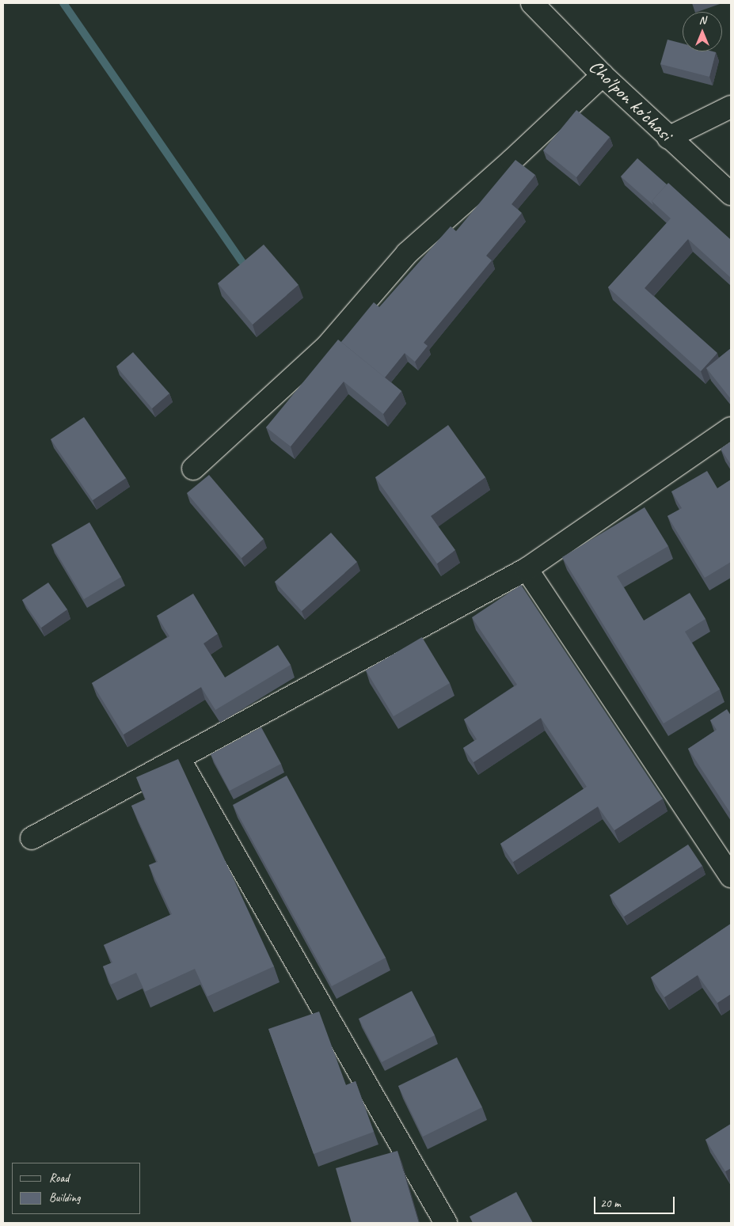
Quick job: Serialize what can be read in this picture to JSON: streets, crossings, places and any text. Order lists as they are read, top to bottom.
{
  "streets": {
    "street": ["Cho'lpon ko'chasi"]
  },
  "legend": ["Road", "Building"],
  "scale_bar": "20 m",
  "north": "top"
}
